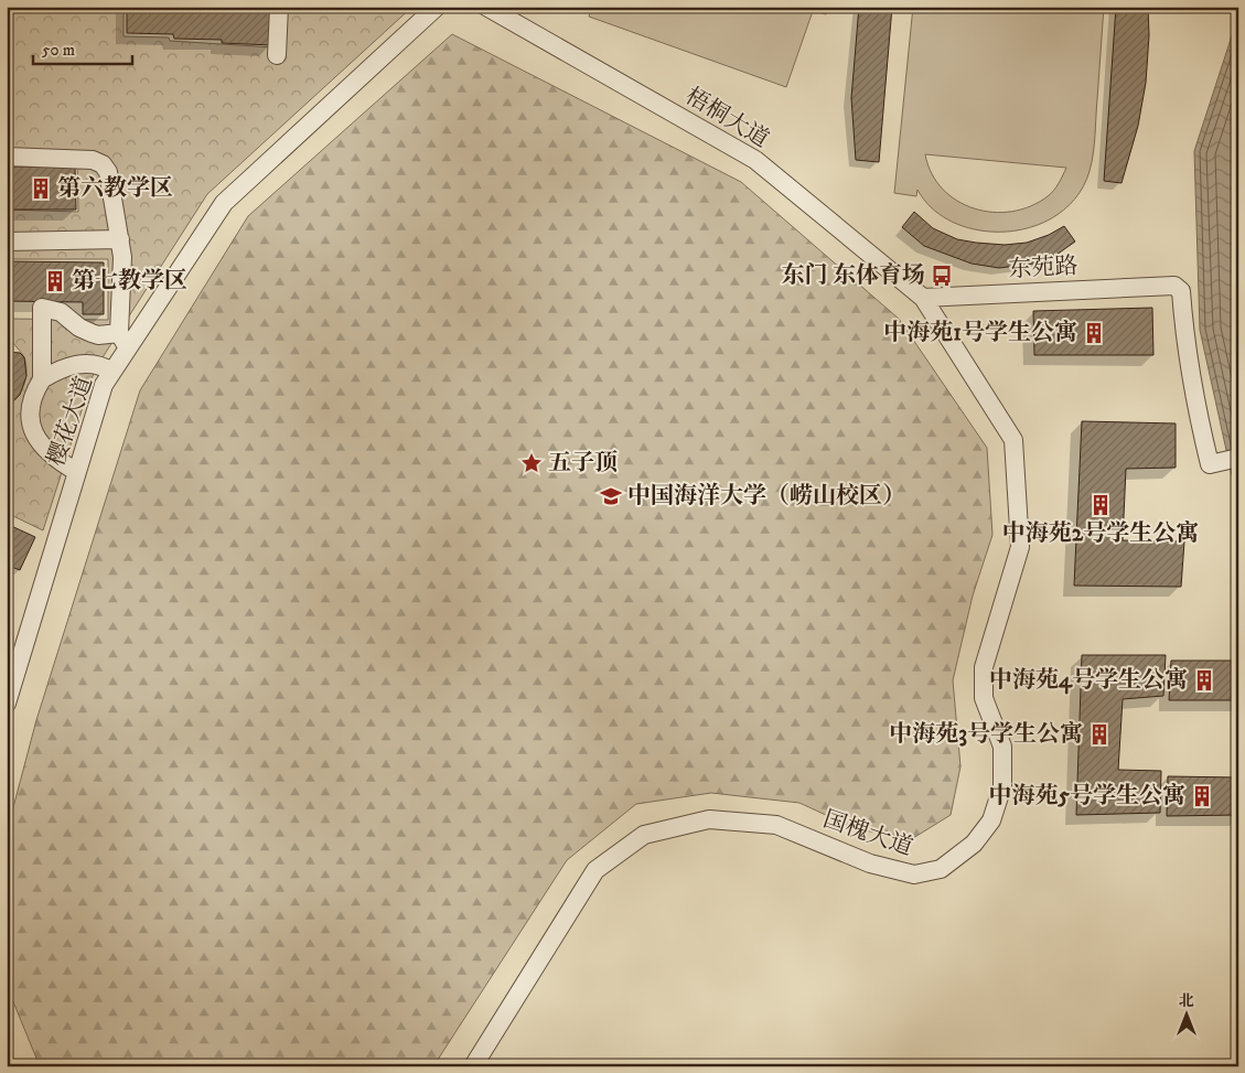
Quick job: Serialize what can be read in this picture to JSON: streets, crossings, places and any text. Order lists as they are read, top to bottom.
{
  "streets": {
    "lane": [
      "梧桐大道",
      "东苑路",
      "樱花大道",
      "国槐大道"
    ]
  },
  "crossings": [
    ["梧桐大道", "东苑路"],
    ["梧桐大道", "国槐大道"],
    ["东苑路", "国槐大道"]
  ],
  "places": {
    "building": [
      "第六教学区",
      "第七教学区",
      "中海苑1号学生公寓",
      "中海苑2号学生公寓",
      "中海苑4号学生公寓",
      "中海苑3号学生公寓",
      "中海苑5号学生公寓"
    ],
    "bus stop": ["东门 东体育场"],
    "place": ["五子顶"],
    "school or university": ["中国海洋大学（崂山校区）"]
  },
  "scale_bar": "50 m",
  "north": "top"
}
